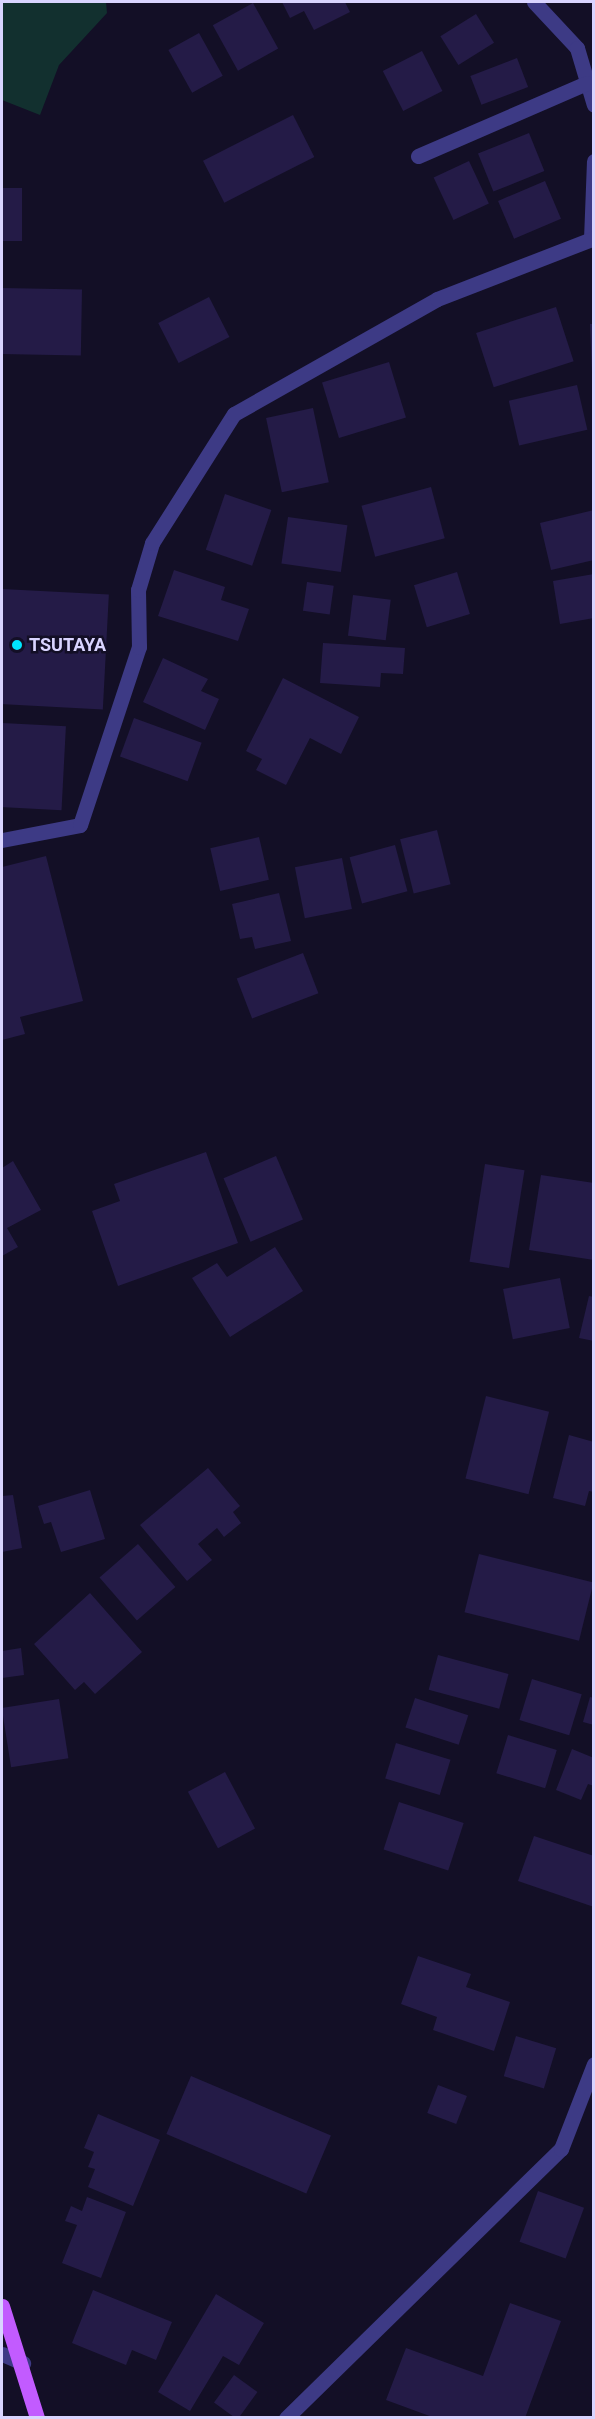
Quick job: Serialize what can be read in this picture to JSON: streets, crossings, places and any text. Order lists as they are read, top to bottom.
{
  "places": ["TSUTAYA"]
}
